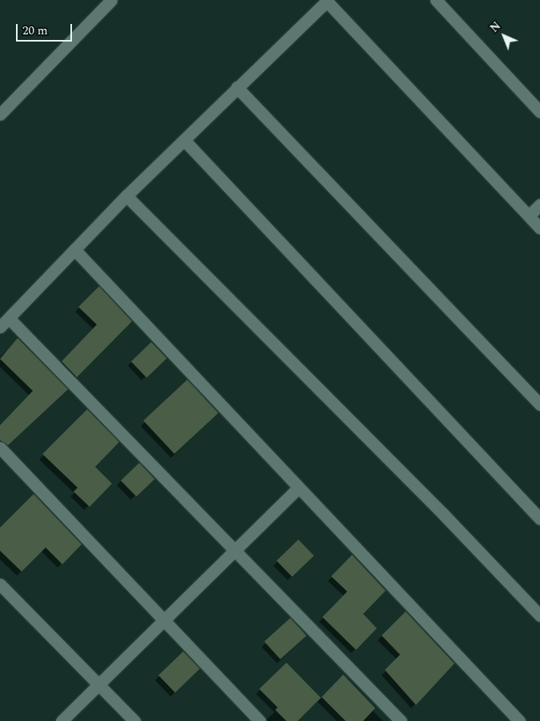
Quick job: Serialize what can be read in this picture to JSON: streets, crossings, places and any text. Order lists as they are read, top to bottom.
{
  "scale_bar": "20 m",
  "north": "top left"
}
